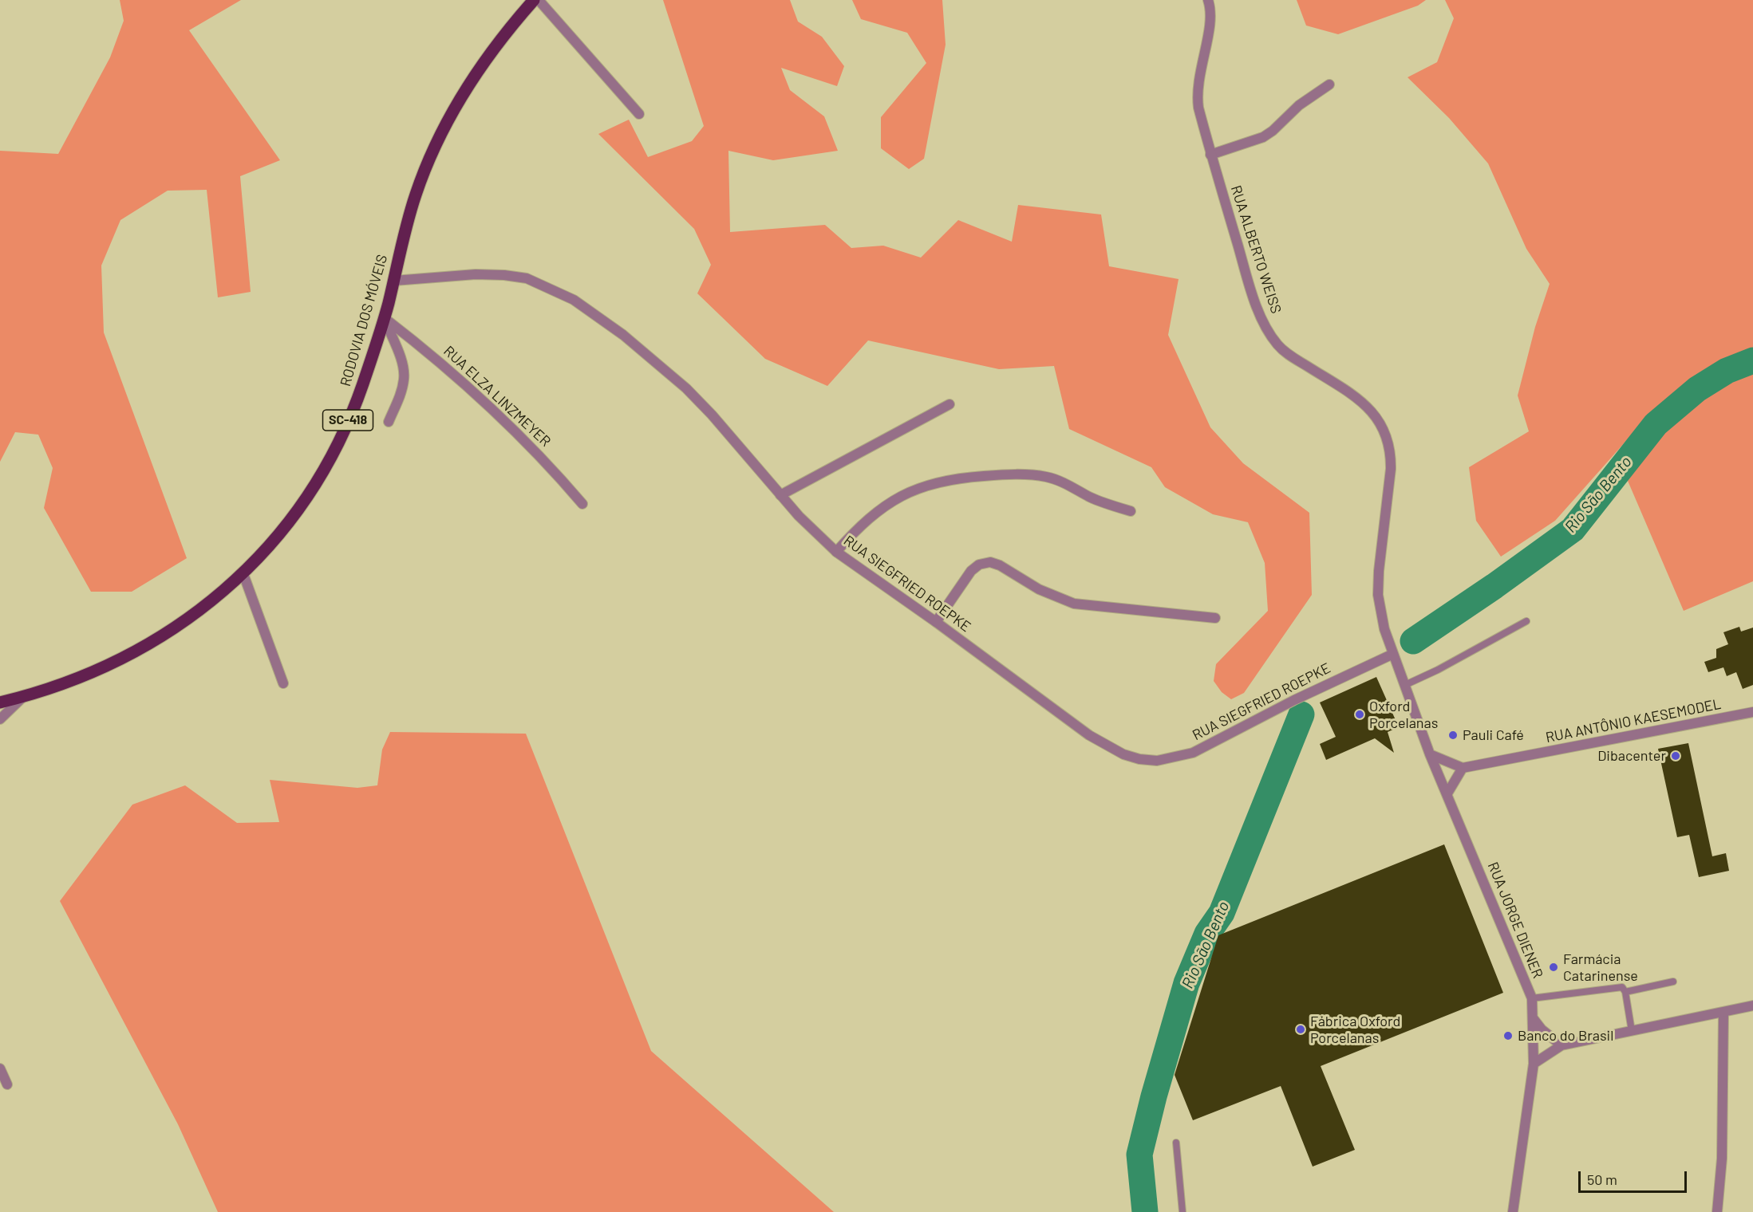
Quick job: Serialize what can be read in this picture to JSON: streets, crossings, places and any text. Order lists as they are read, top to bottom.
{
  "streets": {
    "main road": ["RODOVIA DOS MÓVEIS", "SC-418"],
    "street": [
      "RUA ALBERTO WEISS",
      "RUA ELZA LINZMEYER",
      "RUA SIEGFRIED ROEPKE",
      "RUA ANTÔNIO KAESEMODEL",
      "RUA JORGE DIENER"
    ]
  },
  "crossings": [
    ["RUA ALBERTO WEISS", "RUA SIEGFRIED ROEPKE"],
    ["RUA ALBERTO WEISS", "RUA JORGE DIENER"],
    ["RODOVIA DOS MÓVEIS", "RUA ELZA LINZMEYER"],
    ["RODOVIA DOS MÓVEIS", "RUA SIEGFRIED ROEPKE"],
    ["RUA SIEGFRIED ROEPKE", "RUA JORGE DIENER"]
  ],
  "water": ["Rio São Bento"],
  "places": [
    "Oxford Porcelanas",
    "Pauli Café",
    "Dibacenter",
    "Farmácia Catarinense",
    "Fábrica Oxford Porcelanas",
    "Banco do Brasil"
  ],
  "scale_bar": "50 m"
}
